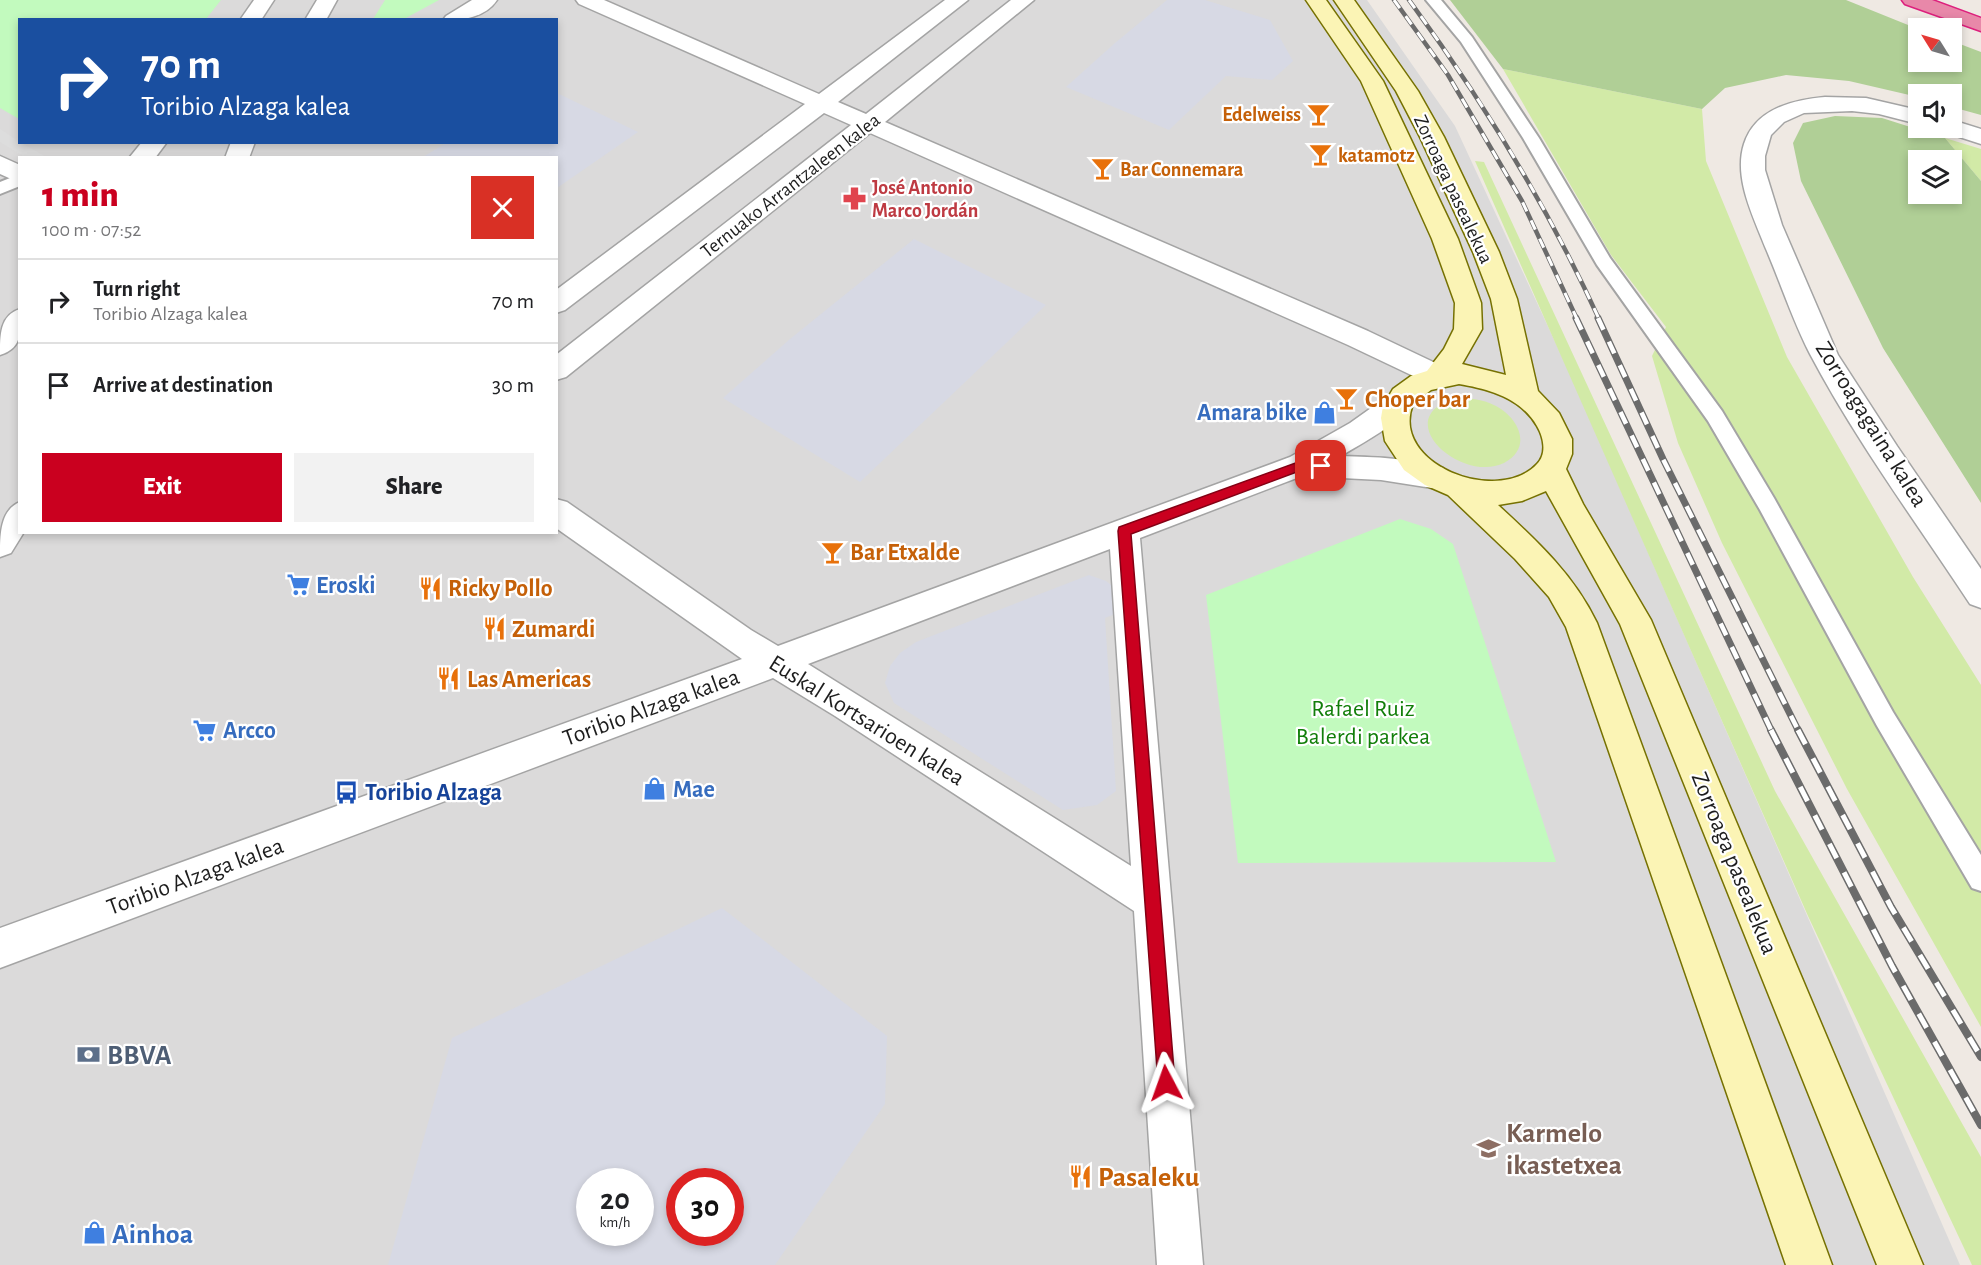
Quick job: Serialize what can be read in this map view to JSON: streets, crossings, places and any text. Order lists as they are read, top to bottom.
{
  "streets": {
    "main road": ["Zorroaga pasealekua"],
    "street": [
      "Ternuako Arrantzaleen kalea",
      "Zorroagagaina kalea",
      "Toribio Alzaga kalea",
      "Euskal Kortsarioen kalea"
    ]
  },
  "crossings": [
    ["Zorroaga pasealekua", "Toribio Alzaga kalea"],
    ["Toribio Alzaga kalea", "Euskal Kortsarioen kalea"]
  ],
  "parks": ["Rafael Ruiz Balerdi parkea"],
  "places": {
    "bar": [
      "Edelweiss",
      "katamotz",
      "Bar Connemara",
      "Choper bar",
      "Bar Etxalde"
    ],
    "pharmacy": ["José Antonio Marco Jordán"],
    "shop": ["Amara bike", "Mae", "Ainhoa"],
    "supermarket": ["Eroski", "Arcco"],
    "restaurant": [
      "Ricky Pollo",
      "Zumardi",
      "Las Americas",
      "Pasaleku"
    ],
    "bus stop": ["Toribio Alzaga"],
    "bank": ["BBVA"],
    "school or university": ["Karmelo ikastetxea"]
  },
  "north": "top left",
  "page": {
    "turn": ["70 m", "Toribio Alzaga kalea"],
    "heading": ["1 min", "100 m · 07:52"],
    "list": [
      {
        "name": "Turn right",
        "note": "Toribio Alzaga kalea",
        "value": "70 m"
      },
      {
        "name": "Arrive at destination",
        "value": "30 m"
      }
    ],
    "buttons": ["Exit", "Share"],
    "speed": "20 km/h",
    "limit": "30"
  }
}
